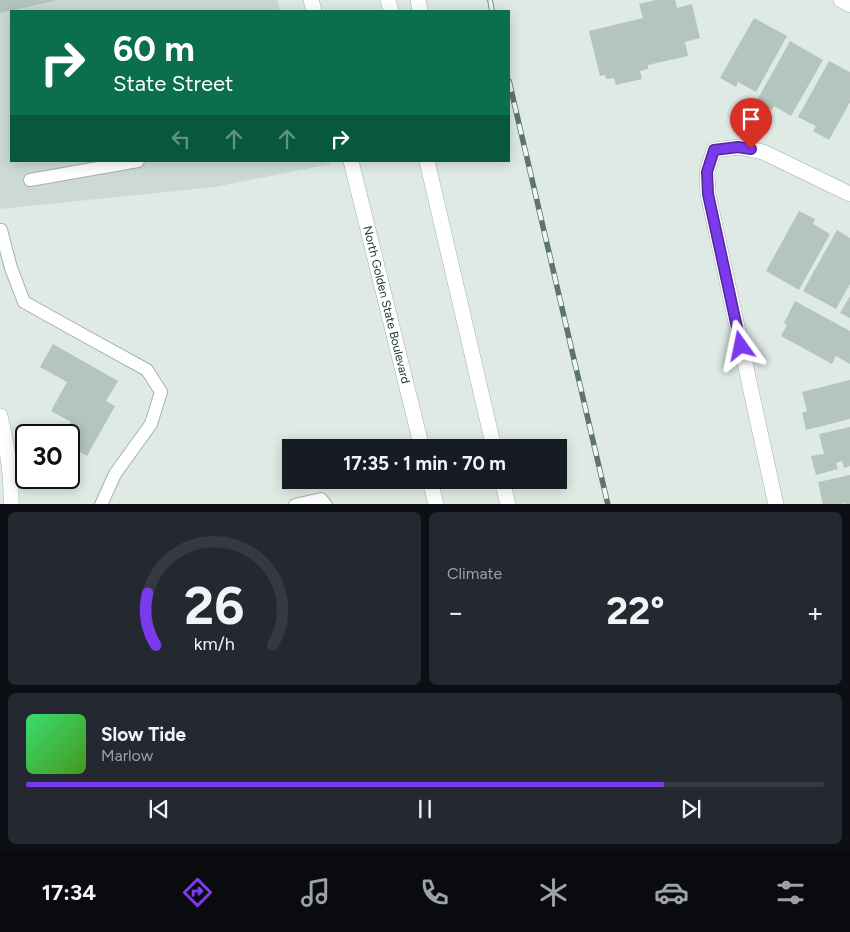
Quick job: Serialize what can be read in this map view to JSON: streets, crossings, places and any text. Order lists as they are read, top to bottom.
{
  "streets": {
    "main road": ["North Golden State Boulevard"]
  },
  "page": {
    "turn": ["60 m", "State Street"],
    "limit": "30",
    "trip": "17:35 · 1 min · 70 m",
    "tile": "Climate",
    "heat": ["−", "22°", "+"],
    "song": ["Slow Tide", "Marlow"],
    "tabs": "17:34",
    "gauge": ["26", "km/h"]
  }
}
